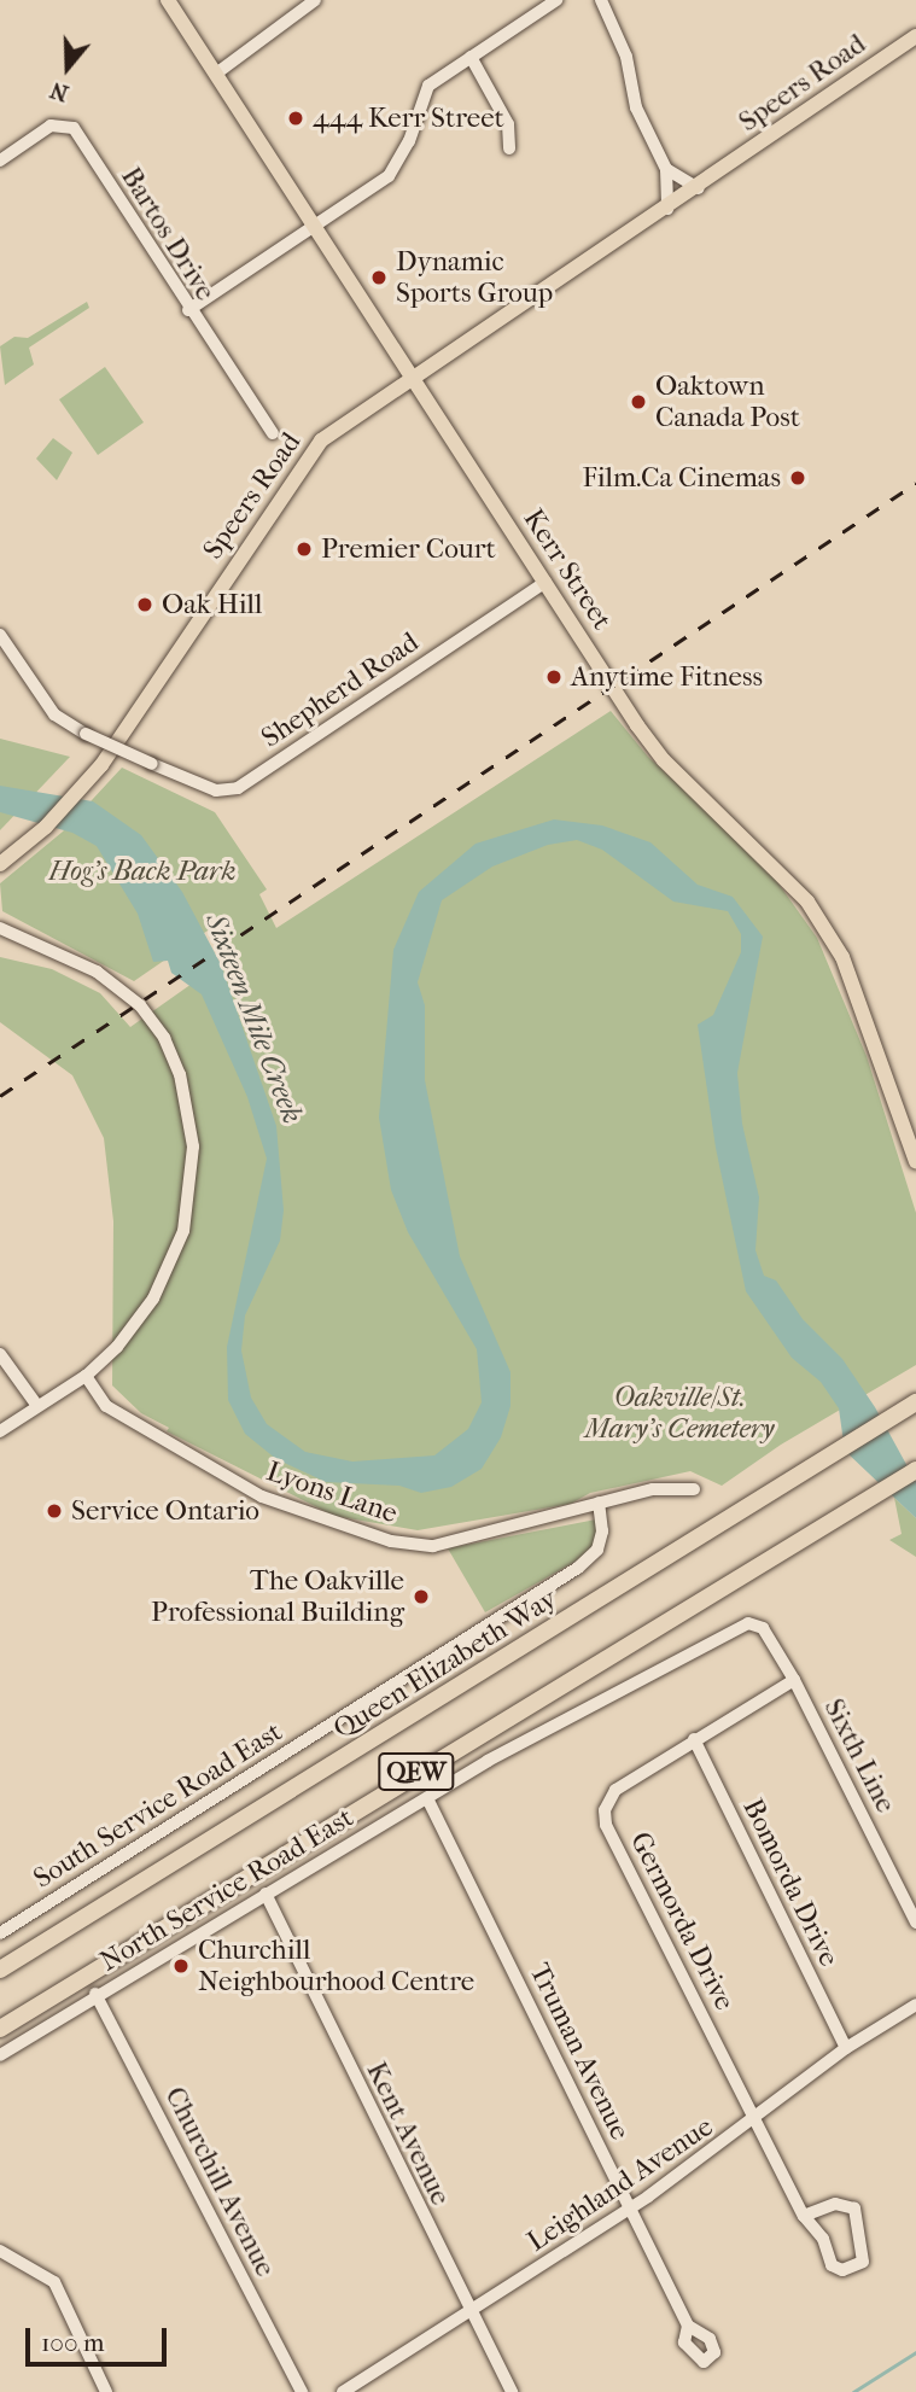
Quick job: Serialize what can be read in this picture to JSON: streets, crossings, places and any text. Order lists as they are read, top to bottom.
{
  "streets": {
    "highway": ["Queen Elizabeth Way", "QEW"],
    "main road": ["Speers Road", "Kerr Street"],
    "street": [
      "Bartos Drive",
      "Shepherd Road",
      "Lyons Lane",
      "Sixth Line",
      "South Service Road East",
      "Bomorda Drive",
      "North Service Road East",
      "Germorda Drive",
      "Truman Avenue",
      "Kent Avenue",
      "Churchill Avenue",
      "Leighland Avenue"
    ]
  },
  "crossings": [
    ["Speers Road", "Kerr Street"],
    ["Kerr Street", "Shepherd Road"],
    ["Lyons Lane", "South Service Road East"],
    ["Sixth Line", "North Service Road East"],
    ["Sixth Line", "Germorda Drive"],
    ["Bomorda Drive", "Germorda Drive"],
    ["Bomorda Drive", "Leighland Avenue"],
    ["North Service Road East", "Truman Avenue"],
    ["North Service Road East", "Kent Avenue"],
    ["North Service Road East", "Churchill Avenue"],
    ["Germorda Drive", "Leighland Avenue"],
    ["Truman Avenue", "Leighland Avenue"],
    ["Kent Avenue", "Leighland Avenue"]
  ],
  "water": ["Sixteen Mile Creek"],
  "parks": ["Hog's Back Park", "Oakville/St. Mary's Cemetery"],
  "places": [
    "444 Kerr Street",
    "Dynamic Sports Group",
    "Oaktown Canada Post",
    "Film.Ca Cinemas",
    "Premier Court",
    "Oak Hill",
    "Anytime Fitness",
    "Service Ontario",
    "The Oakville Professional Building",
    "Churchill Neighbourhood Centre"
  ],
  "scale_bar": "100 m",
  "north": "bottom"
}
